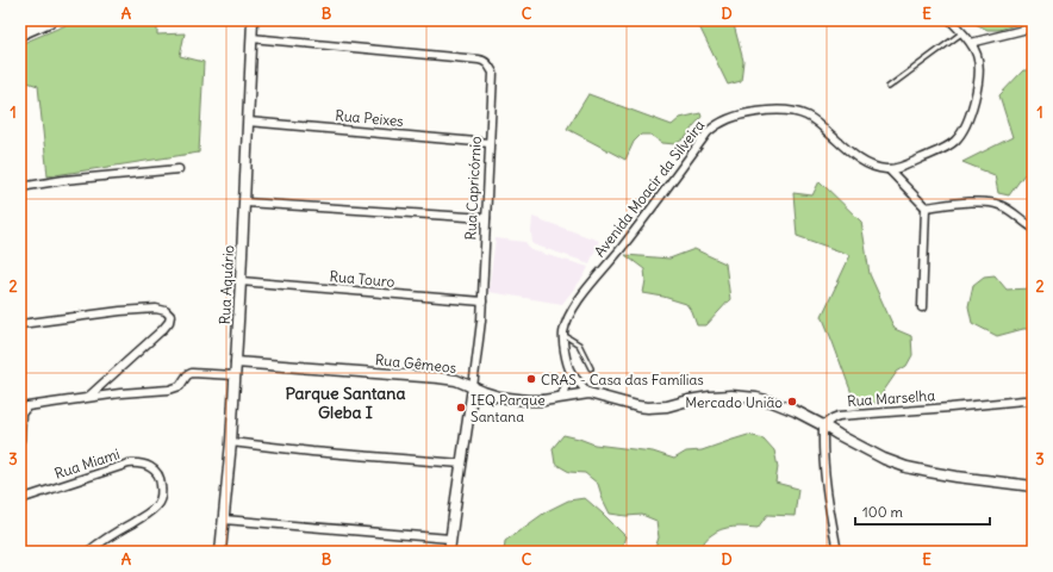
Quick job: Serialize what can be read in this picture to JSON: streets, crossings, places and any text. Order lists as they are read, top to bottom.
{
  "streets": {
    "street": [
      "Rua Peixes",
      "Rua Capricórnio",
      "Avenida Moacir da Silveira",
      "Rua Touro",
      "Rua Aquário",
      "Rua Gêmeos",
      "Rua Marselha",
      "Rua Miami"
    ]
  },
  "crossings": [
    ["Rua Peixes", "Rua Capricórnio"],
    ["Rua Peixes", "Rua Aquário"],
    ["Rua Capricórnio", "Rua Touro"],
    ["Rua Capricórnio", "Rua Aquário"],
    ["Rua Capricórnio", "Rua Gêmeos"],
    ["Avenida Moacir da Silveira", "Rua Gêmeos"],
    ["Rua Touro", "Rua Aquário"],
    ["Rua Aquário", "Rua Gêmeos"]
  ],
  "districts": ["Parque Santana Gleba I"],
  "places": ["CRAS - Casa das Famílias", "Mercado União", "IEQ Parque Santana"],
  "scale_bar": "100 m",
  "grid": {
    "columns": [
      "A",
      "B",
      "C",
      "D",
      "E"
    ],
    "rows": ["1", "2", "3"]
  }
}
